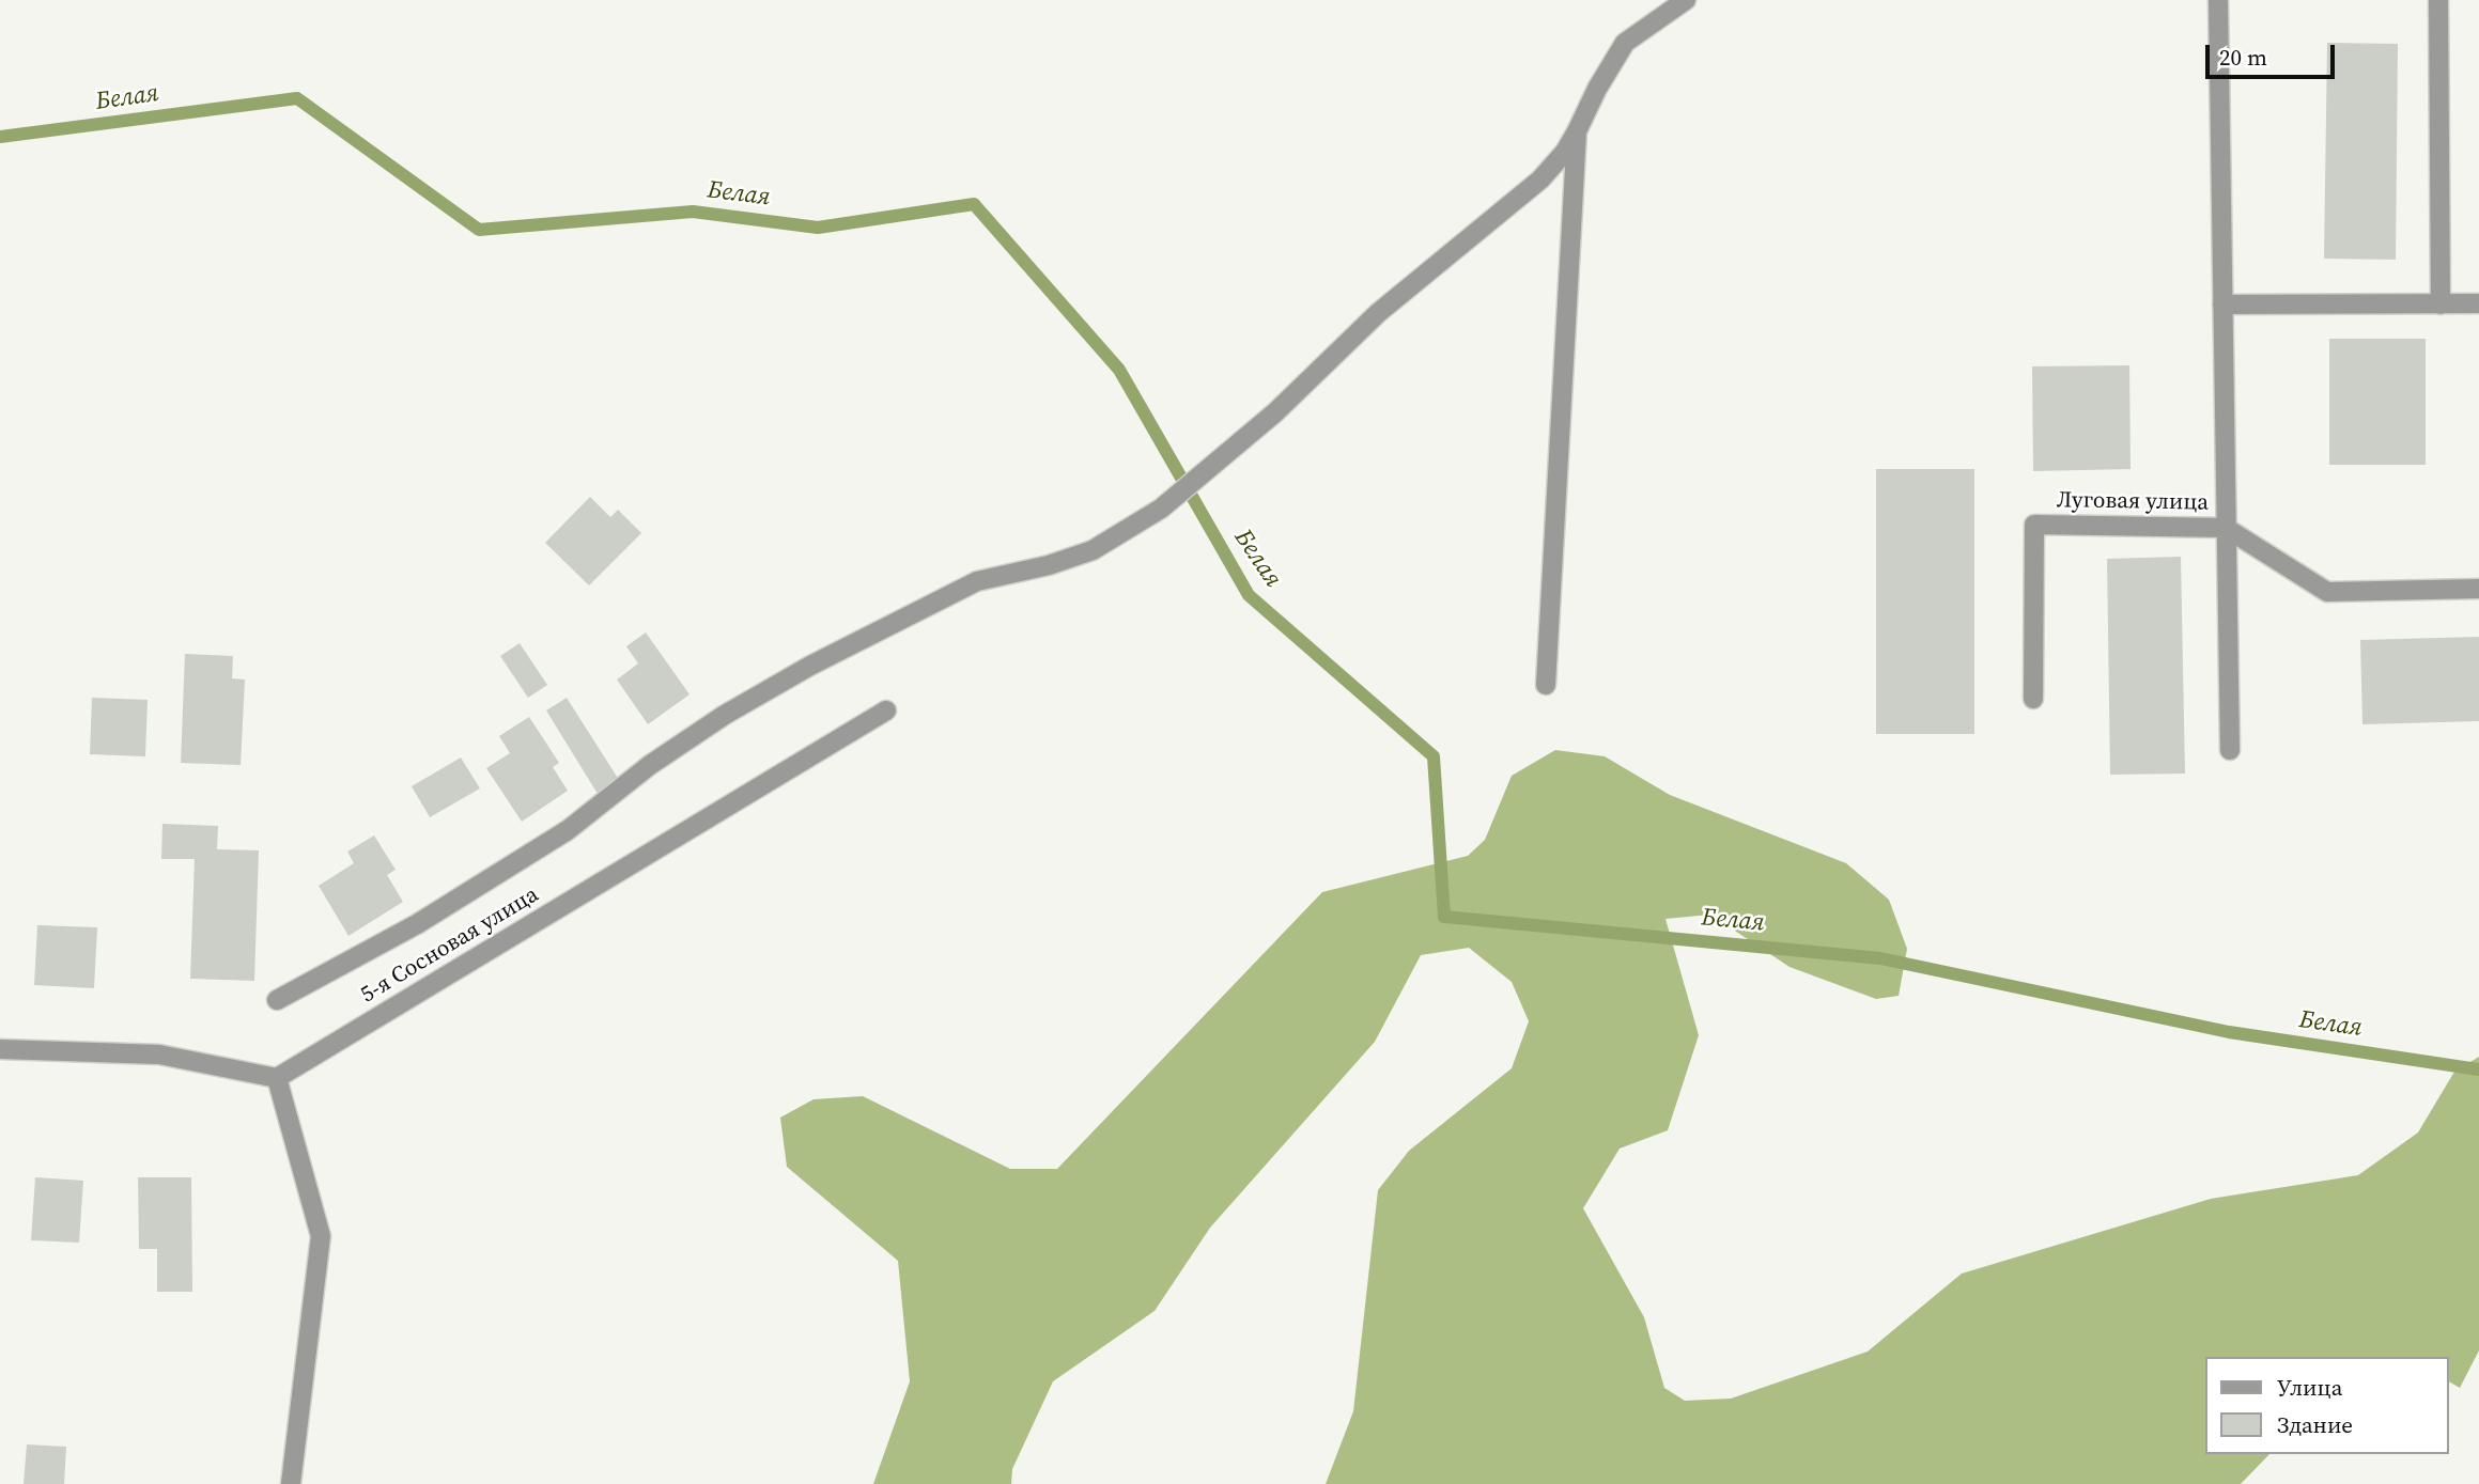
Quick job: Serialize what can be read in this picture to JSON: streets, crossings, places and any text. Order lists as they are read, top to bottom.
{
  "streets": {
    "street": ["Луговая улица", "5-я Сосновая улица"]
  },
  "water": ["Белая"],
  "legend": ["Улица", "Здание"],
  "scale_bar": "20 m"
}
